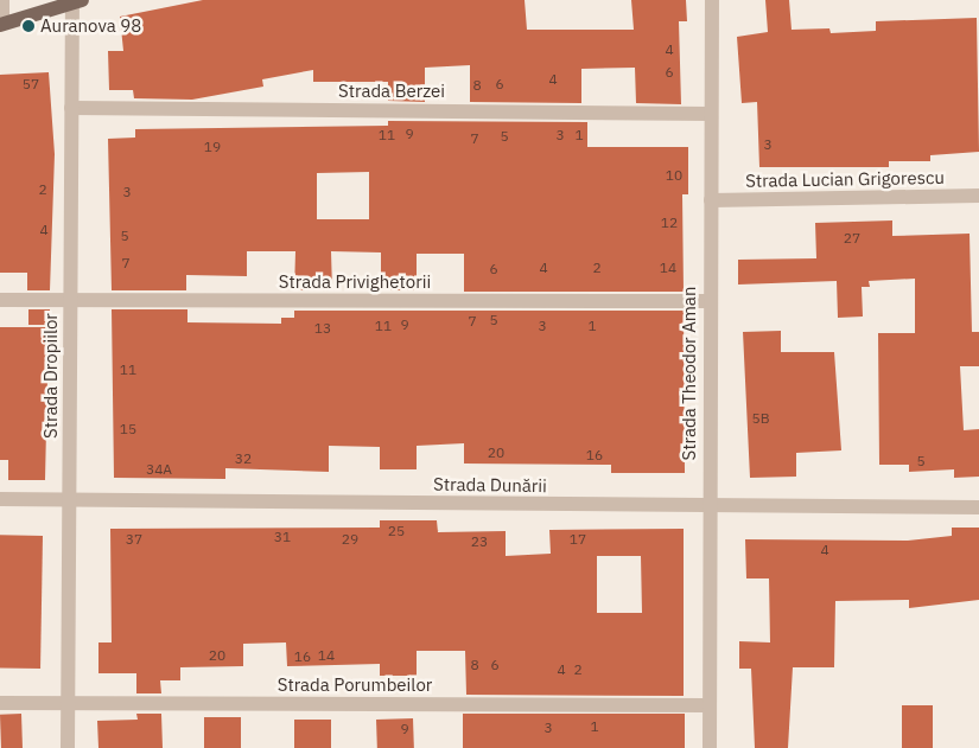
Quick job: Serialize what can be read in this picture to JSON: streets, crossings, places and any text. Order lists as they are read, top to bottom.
{
  "streets": {
    "street": [
      "Strada Berzei",
      "Strada Lucian Grigorescu",
      "Strada Privighetorii",
      "Strada Theodor Aman",
      "Strada Dropiilor",
      "Strada Dunării",
      "Strada Porumbeilor"
    ]
  },
  "crossings": [
    ["Strada Berzei", "Strada Theodor Aman"],
    ["Strada Berzei", "Strada Dropiilor"],
    ["Strada Lucian Grigorescu", "Strada Theodor Aman"],
    ["Strada Privighetorii", "Strada Theodor Aman"],
    ["Strada Privighetorii", "Strada Dropiilor"],
    ["Strada Theodor Aman", "Strada Dunării"],
    ["Strada Theodor Aman", "Strada Porumbeilor"],
    ["Strada Dropiilor", "Strada Dunării"],
    ["Strada Dropiilor", "Strada Porumbeilor"]
  ],
  "places": ["Auranova 98"],
  "house_numbers": [
    "4",
    "6",
    "4",
    "57",
    "6",
    "8",
    "9",
    "11",
    "3",
    "1",
    "5",
    "7",
    "3",
    "19",
    "10",
    "2",
    "3",
    "12",
    "4",
    "5",
    "27",
    "7",
    "4",
    "2",
    "14",
    "6",
    "5",
    "7",
    "9",
    "11",
    "3",
    "1",
    "13",
    "11",
    "5B",
    "15",
    "20",
    "16",
    "32",
    "5",
    "34A",
    "25",
    "31",
    "37",
    "29",
    "17",
    "23",
    "4",
    "20",
    "14",
    "16",
    "8",
    "6",
    "4",
    "2",
    "1",
    "3",
    "9"
  ]
}
